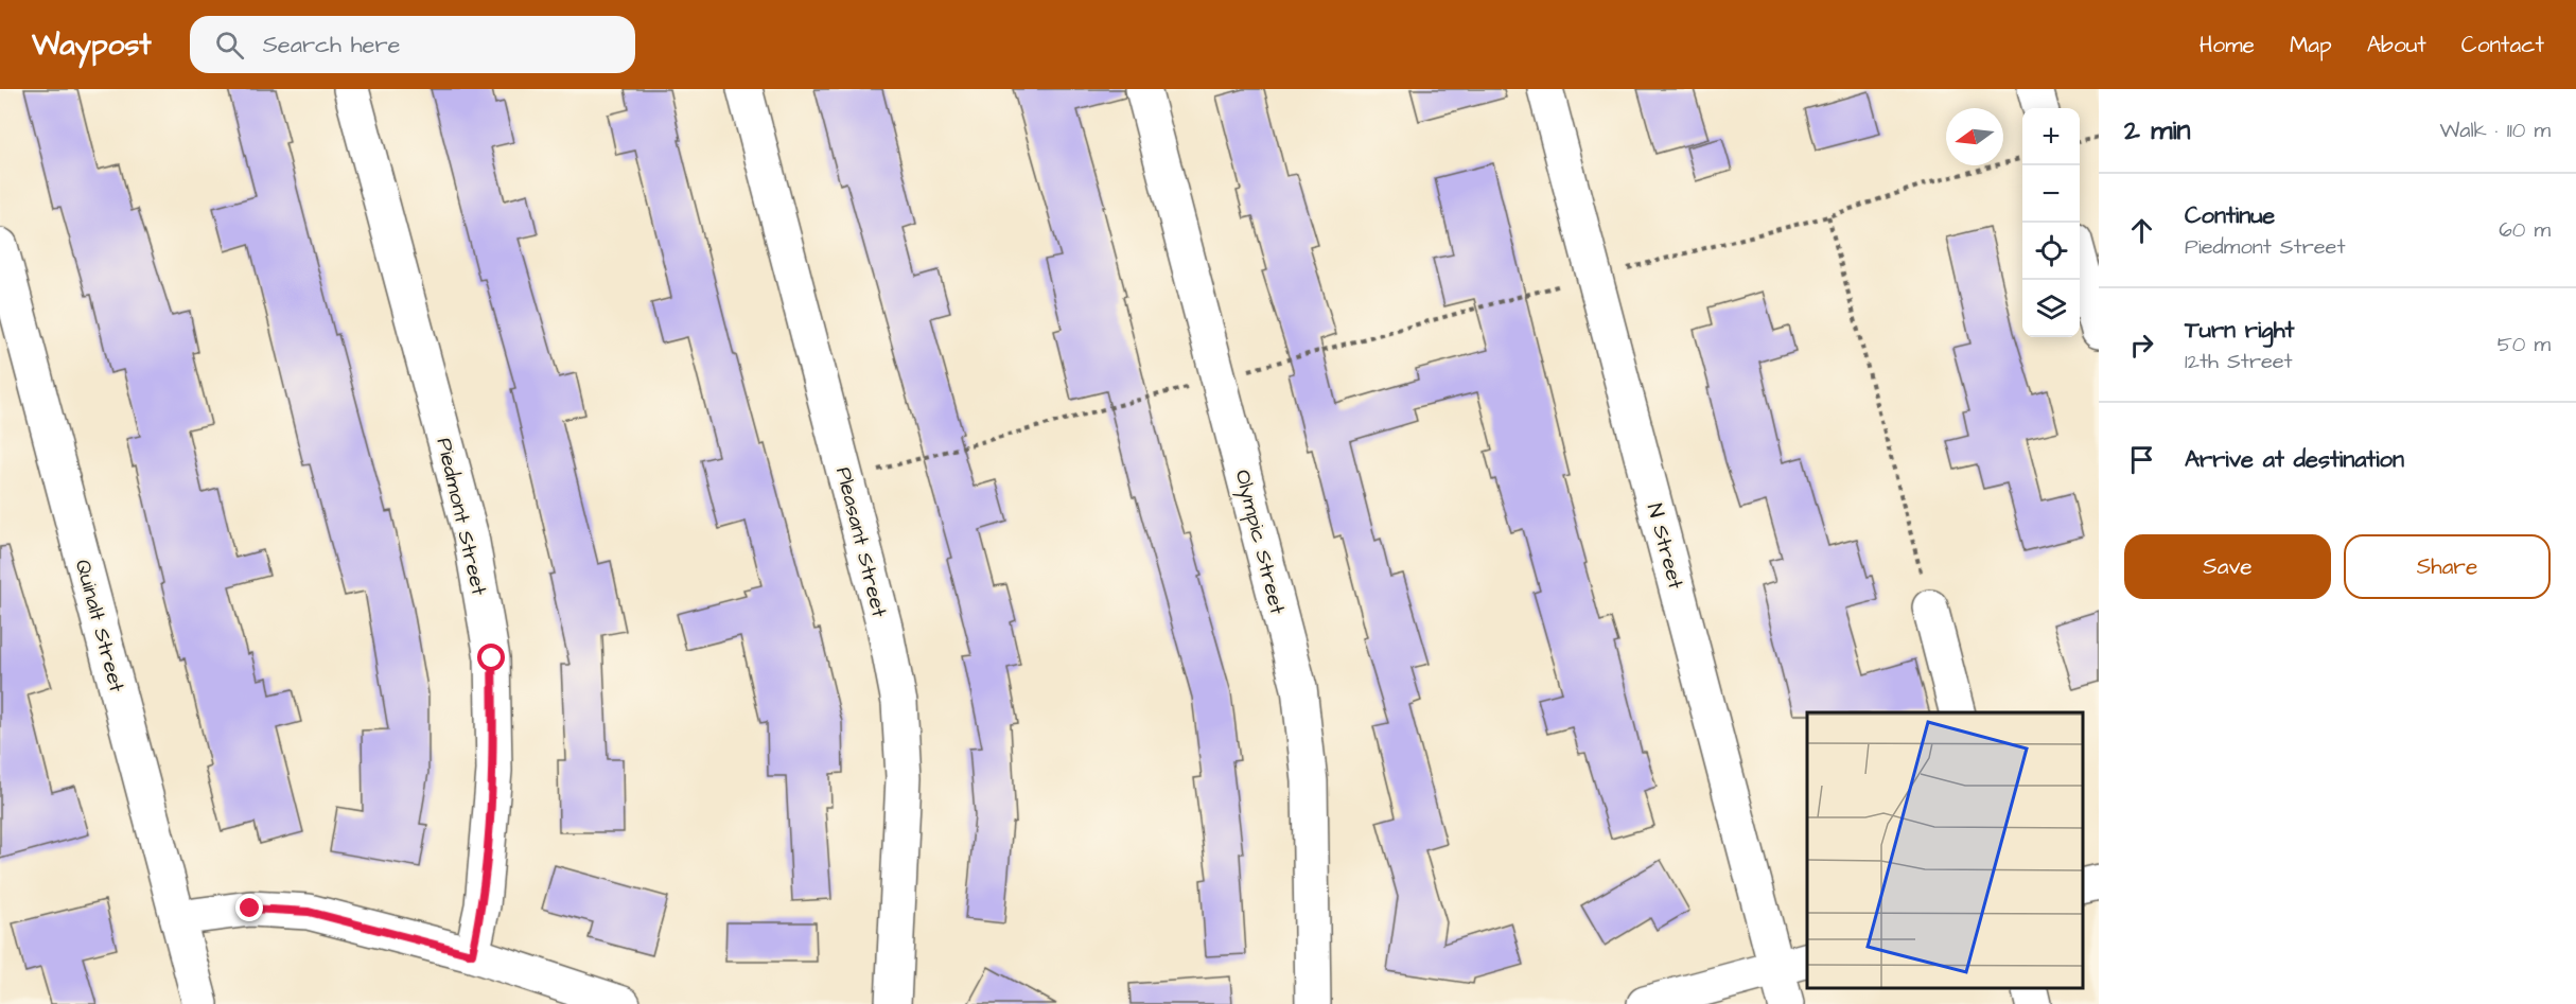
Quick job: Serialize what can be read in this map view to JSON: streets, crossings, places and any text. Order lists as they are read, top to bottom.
{
  "streets": {
    "street": [
      "Piedmont Street",
      "Pleasant Street",
      "Olympic Street",
      "N Street",
      "Quinalt Street"
    ]
  },
  "north": "left",
  "page": {
    "header": "Waypost",
    "search": "Search here",
    "nav": [
      "Home",
      "Map",
      "About",
      "Contact"
    ],
    "heading": ["2 min", "Walk · 110 m"],
    "map_buttons": ["+", "−"],
    "list": [
      ["Continue", "Piedmont Street", "60 m"],
      ["Turn right", "12th Street", "50 m"],
      "Arrive at destination"
    ],
    "buttons": ["Save", "Share"]
  }
}
